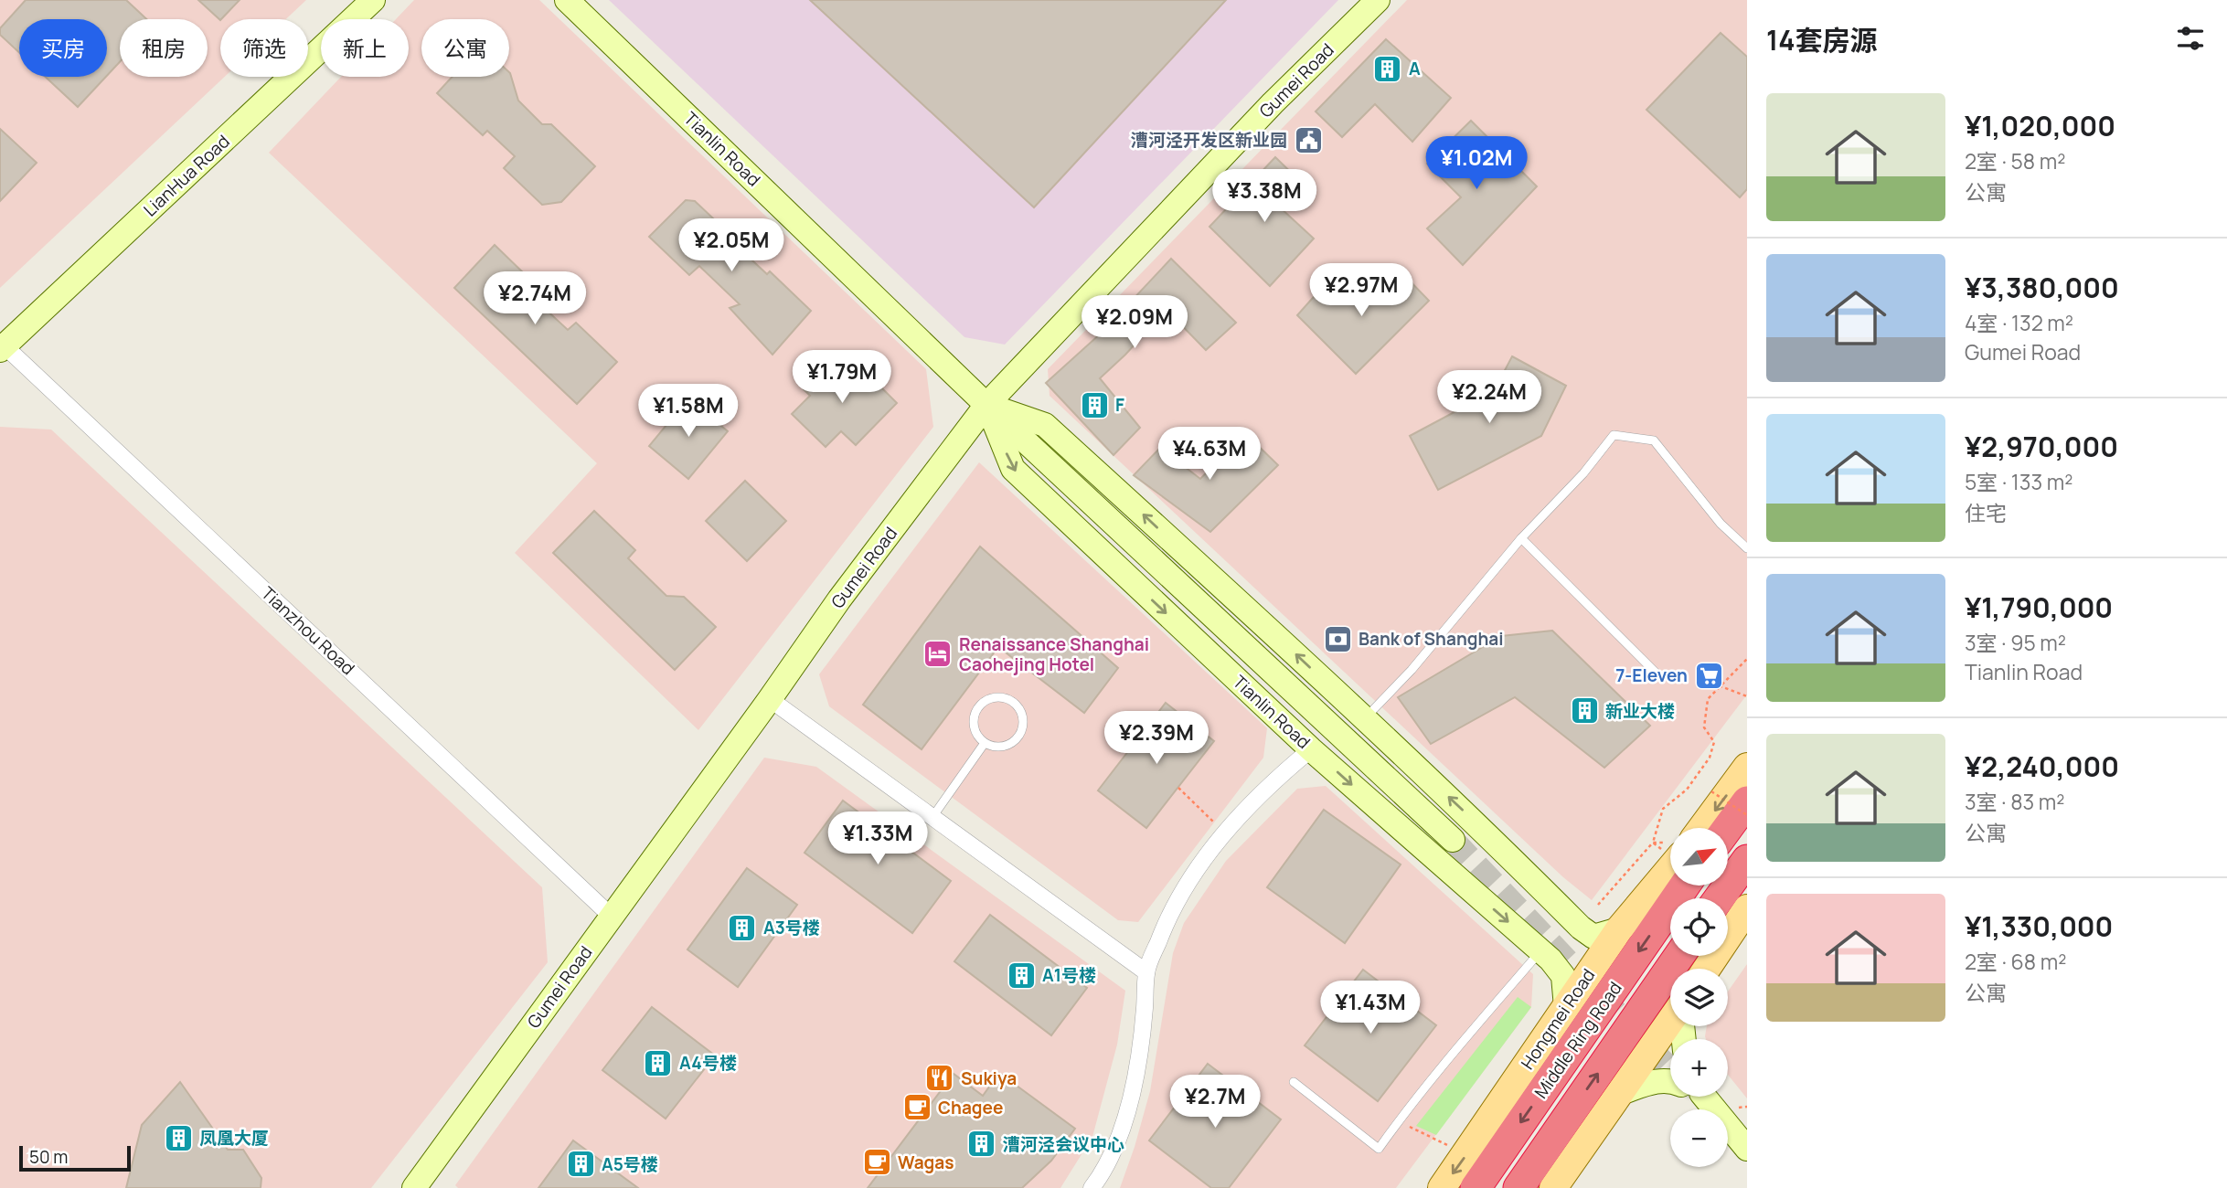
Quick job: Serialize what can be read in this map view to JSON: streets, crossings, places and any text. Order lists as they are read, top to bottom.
{
  "streets": {
    "highway": ["Middle Ring Road"],
    "main road": ["Hongmei Road"],
    "street": [
      "Gumei Road",
      "Tianlin Road",
      "LianHua Road",
      "Tianzhou Road"
    ]
  },
  "crossings": [
    ["Gumei Road", "Tianlin Road"],
    ["Gumei Road", "Tianzhou Road"],
    ["Tianlin Road", "Hongmei Road"],
    ["LianHua Road", "Tianzhou Road"]
  ],
  "places": {
    "building": [
      "A",
      "F",
      "新业大楼",
      "A3号楼",
      "A1号楼",
      "A4号楼",
      "凤凰大厦",
      "漕河泾会议中心",
      "A5号楼"
    ],
    "public building": ["漕河泾开发区新业园"],
    "bank": ["Bank of Shanghai"],
    "hotel": ["Renaissance Shanghai Caohejing Hotel"],
    "supermarket": ["7-Eleven"],
    "restaurant": ["Sukiya"],
    "cafe": ["Chagee", "Wagas"]
  },
  "scale_bar": "50 m",
  "north": "top right",
  "page": {
    "heading": "14套房源",
    "chip": [
      "买房",
      "租房",
      "筛选",
      "新上",
      "公寓"
    ],
    "list": [
      {
        "name": "¥1,020,000",
        "note": "2室 · 58 m² · 公寓"
      },
      {
        "name": "¥3,380,000",
        "note": "4室 · 132 m² · Gumei Road"
      },
      {
        "name": "¥2,970,000",
        "note": "5室 · 133 m² · 住宅"
      },
      {
        "name": "¥1,790,000",
        "note": "3室 · 95 m² · Tianlin Road"
      },
      {
        "name": "¥2,240,000",
        "note": "3室 · 83 m² · 公寓"
      },
      {
        "name": "¥1,330,000",
        "note": "2室 · 68 m² · 公寓"
      }
    ],
    "price": [
      "¥1.02M",
      "¥3.38M",
      "¥2.05M",
      "¥2.97M",
      "¥2.74M",
      "¥2.09M",
      "¥1.79M",
      "¥2.24M",
      "¥1.58M",
      "¥4.63M",
      "¥2.39M",
      "¥1.33M",
      "¥1.43M",
      "¥2.7M"
    ],
    "map_buttons": ["+", "−"],
    "scale": "50 m"
  }
}
